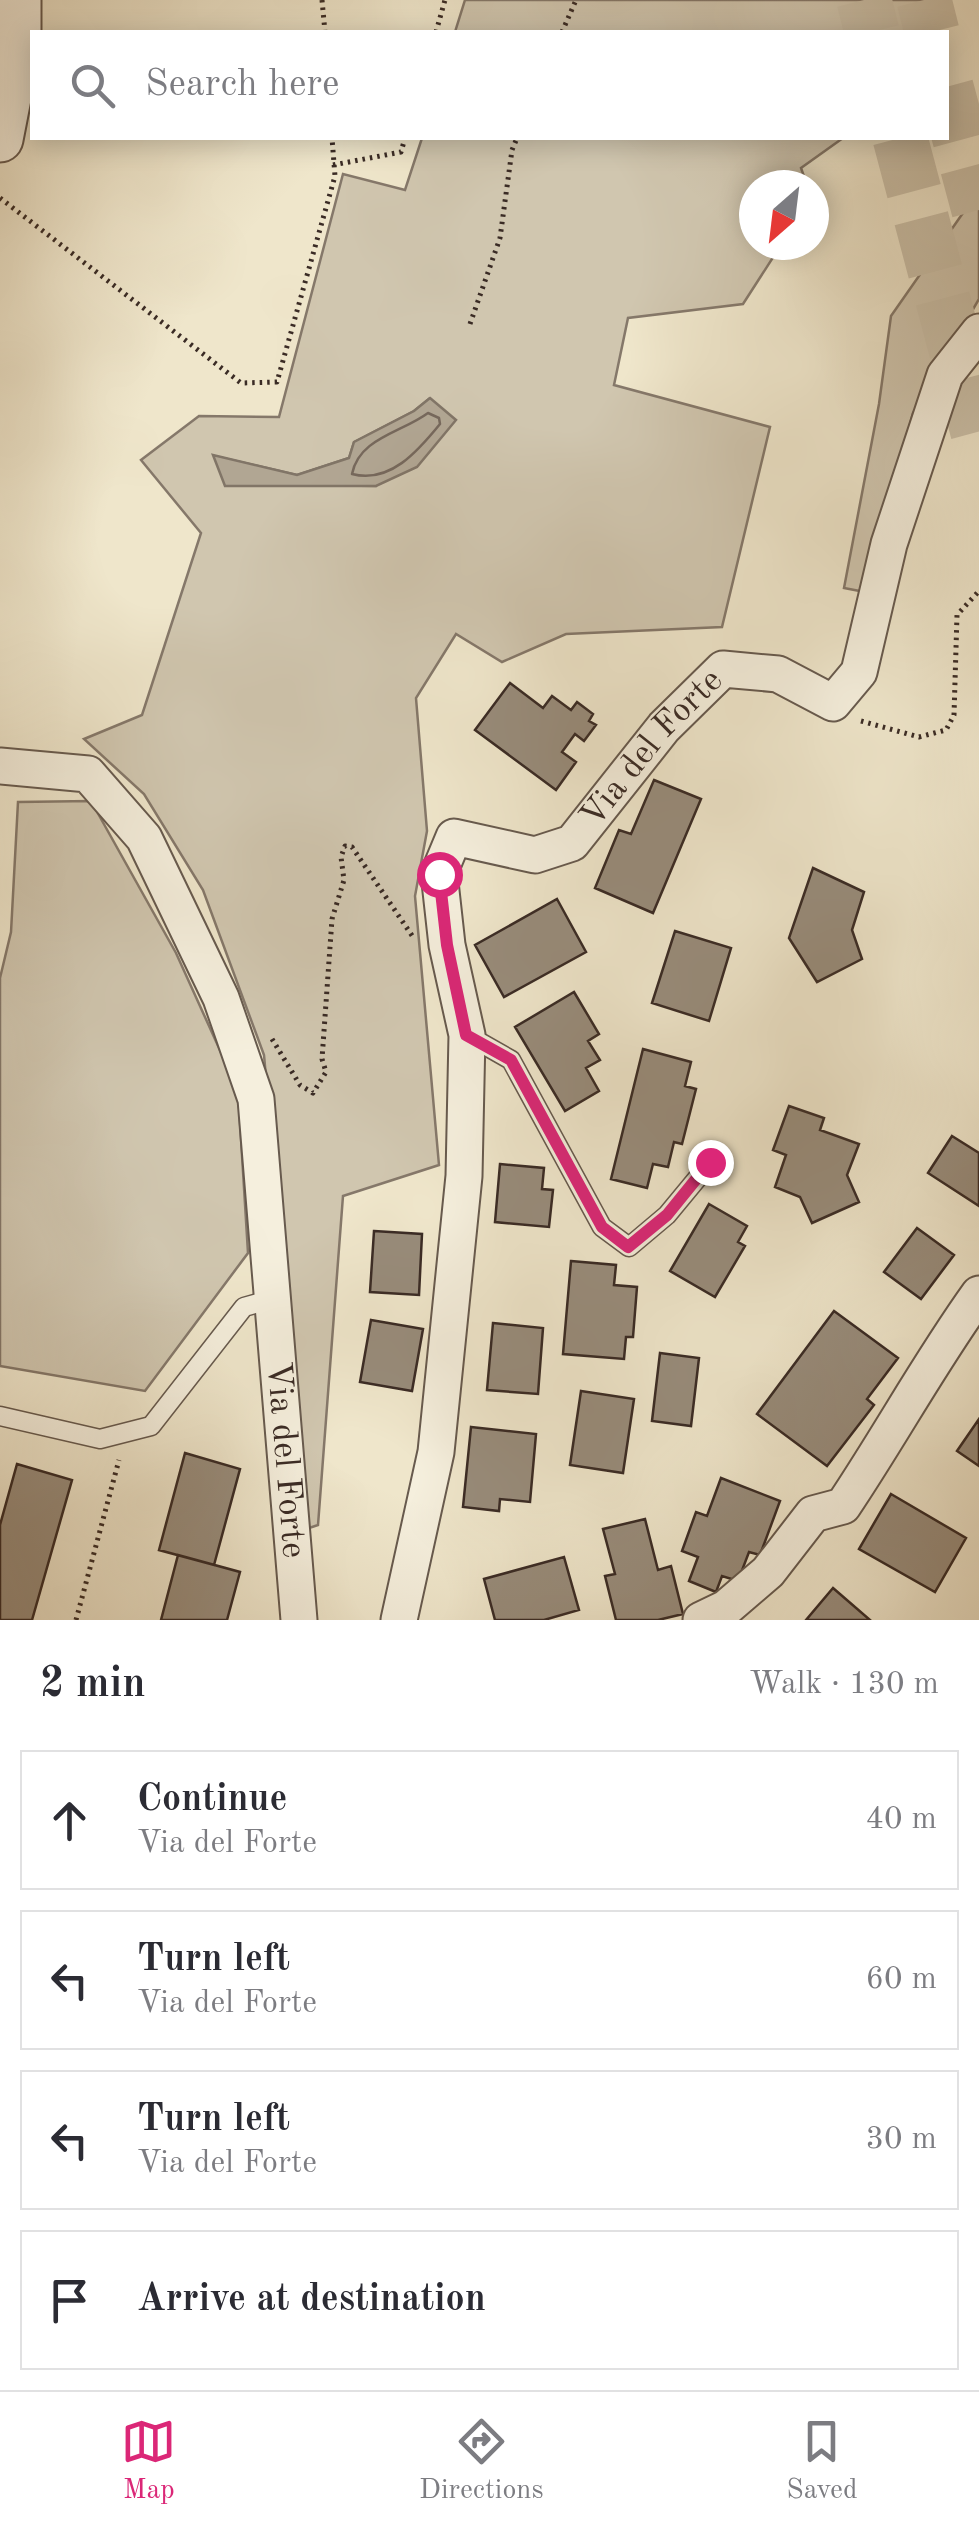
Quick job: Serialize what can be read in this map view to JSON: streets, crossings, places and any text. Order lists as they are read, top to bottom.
{
  "streets": {
    "street": ["Via del Forte"]
  },
  "north": "bottom left",
  "page": {
    "search": "Search here",
    "heading": ["2 min", "Walk · 130 m"],
    "list": [
      ["Continue", "Via del Forte", "40 m"],
      ["Turn left", "Via del Forte", "60 m"],
      ["Turn left", "Via del Forte", "30 m"],
      "Arrive at destination"
    ],
    "nav": ["Map", "Directions", "Saved"]
  }
}
